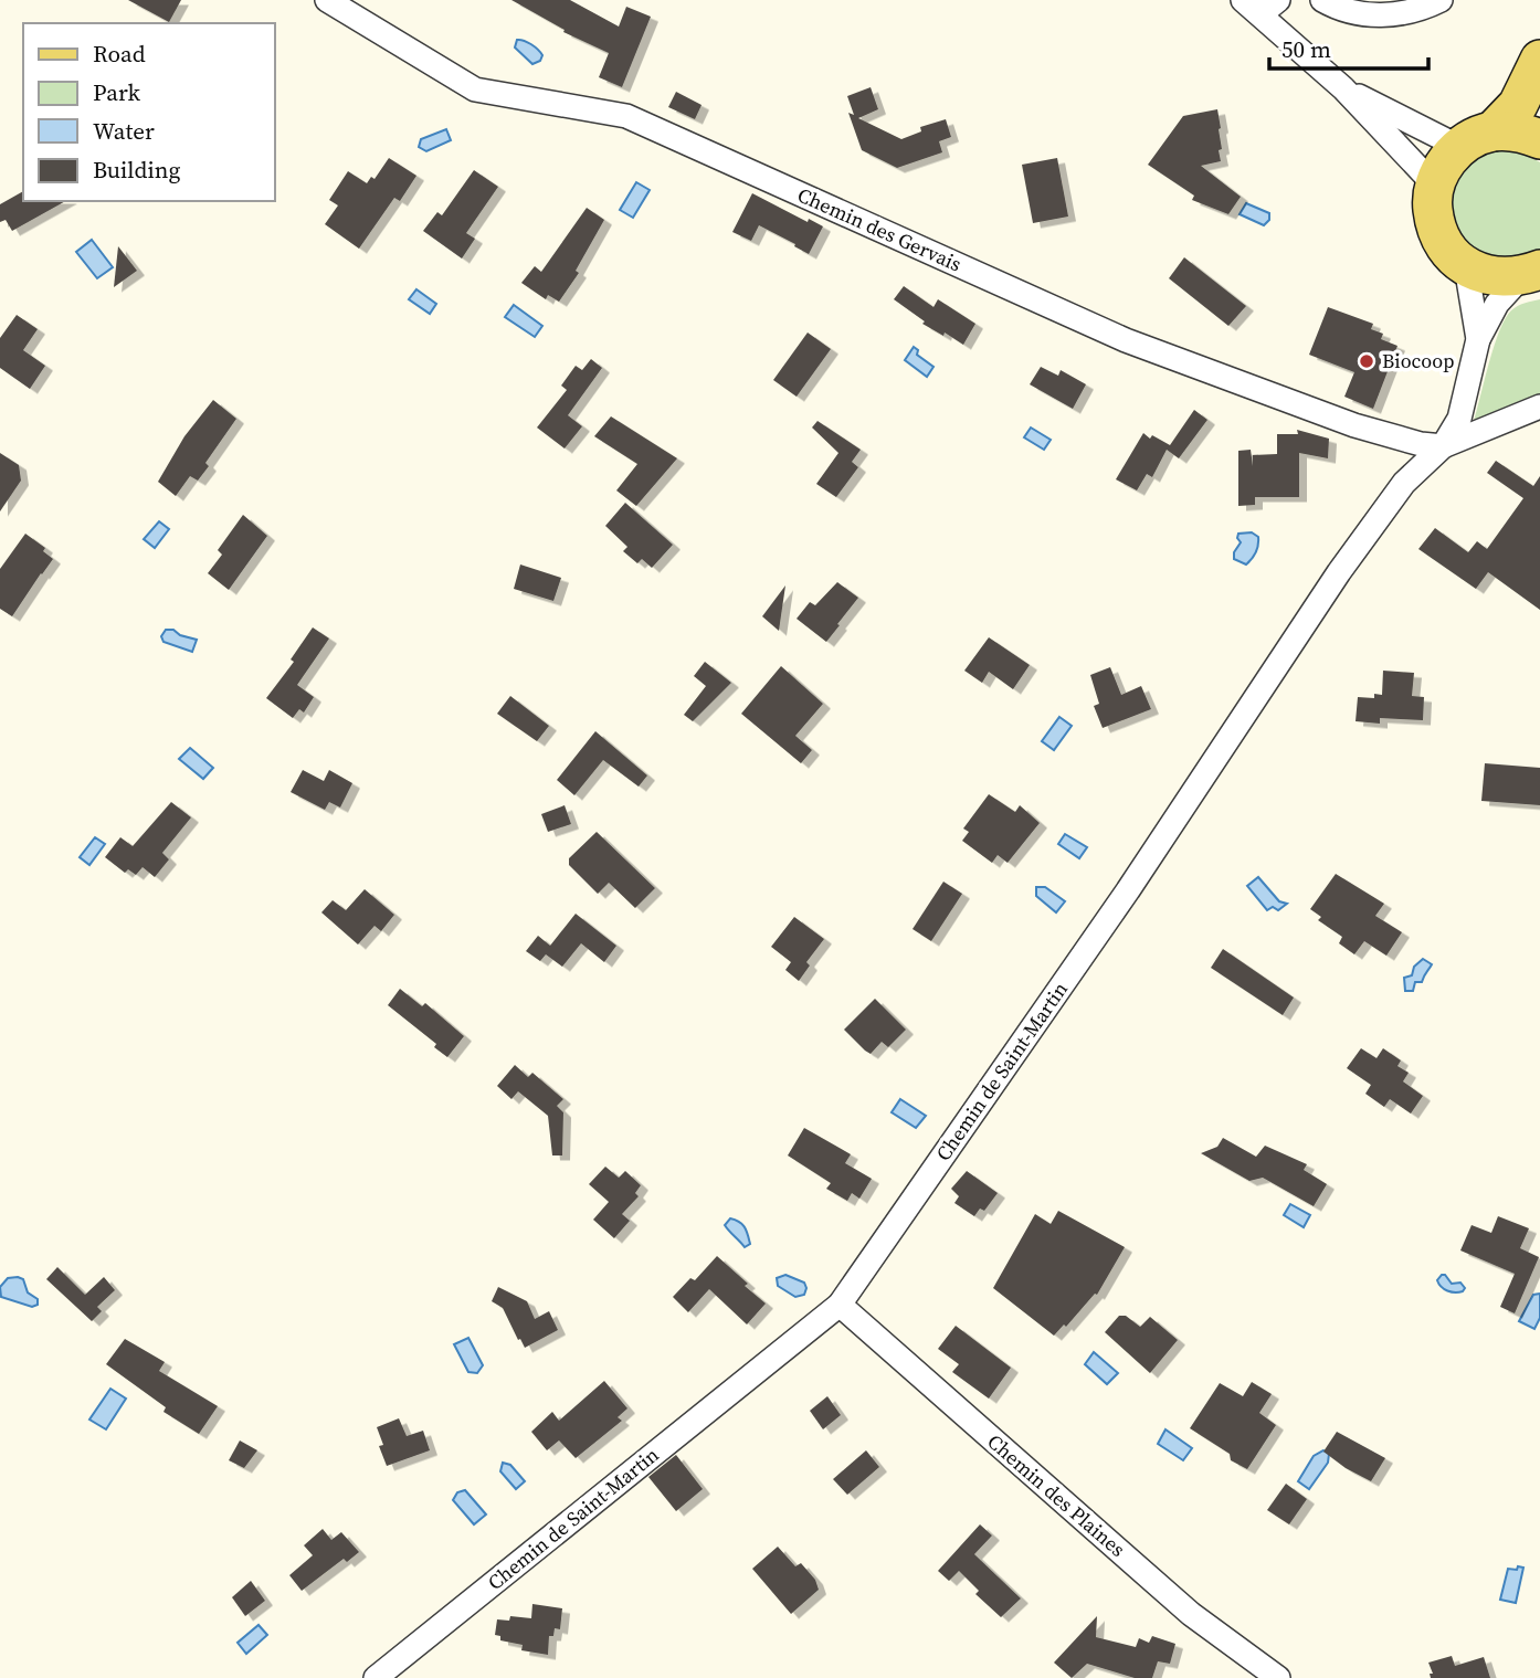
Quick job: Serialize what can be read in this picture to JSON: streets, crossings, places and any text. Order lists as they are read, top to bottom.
{
  "streets": {
    "street": ["Chemin des Gervais", "Chemin de Saint-Martin", "Chemin des Plaines"]
  },
  "crossings": [
    ["Chemin des Gervais", "Chemin de Saint-Martin"],
    ["Chemin de Saint-Martin", "Chemin des Plaines"]
  ],
  "places": ["Biocoop"],
  "legend": [
    "Road",
    "Park",
    "Water",
    "Building"
  ],
  "scale_bar": "50 m"
}
